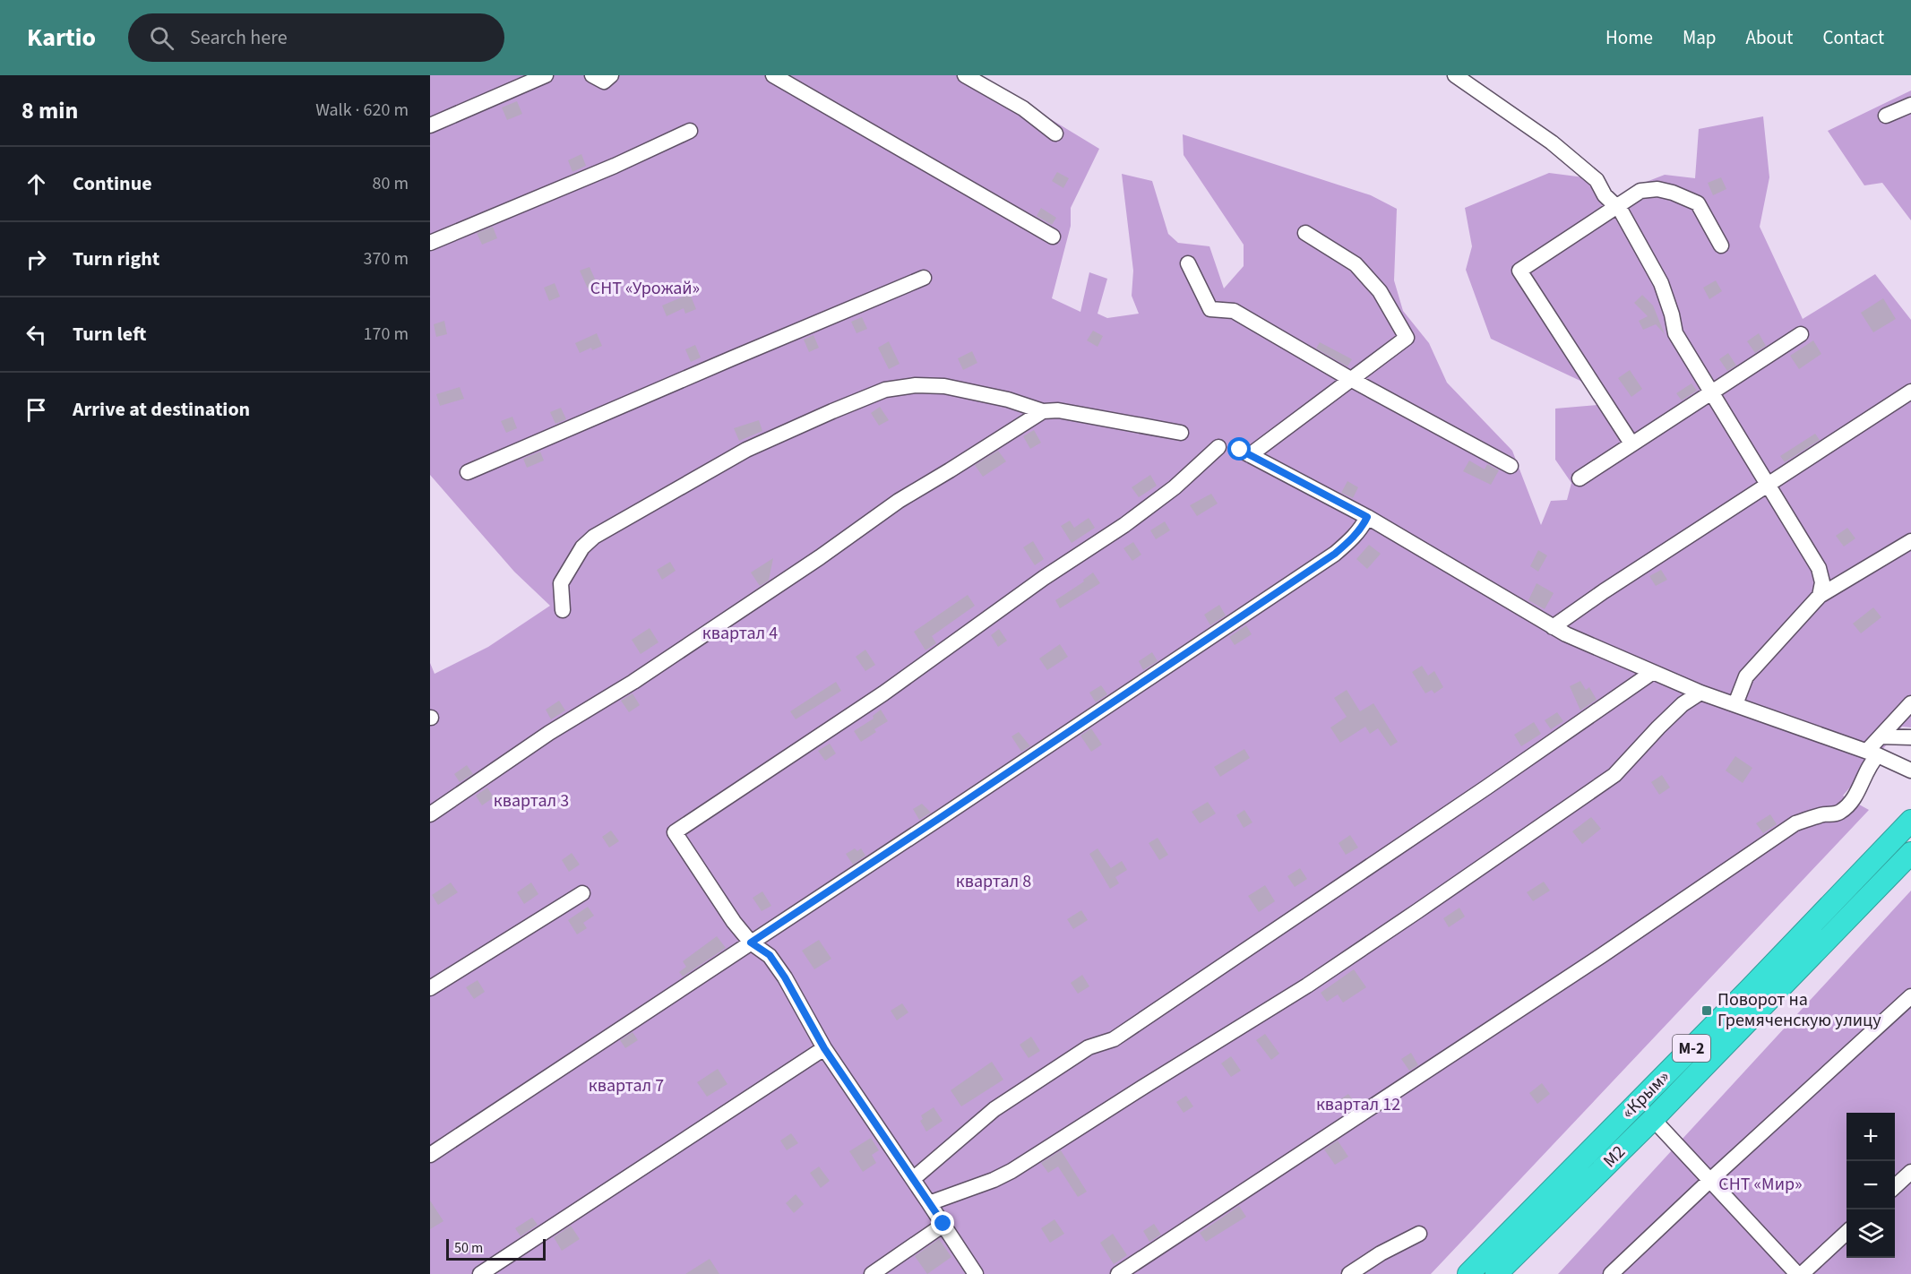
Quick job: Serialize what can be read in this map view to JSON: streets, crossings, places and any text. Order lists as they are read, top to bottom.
{
  "streets": {
    "highway": ["М-2", "«Крым»", "М2"]
  },
  "parks": [
    "СНТ «Урожай»",
    "квартал 4",
    "квартал 3",
    "квартал 8",
    "квартал 7",
    "квартал 12",
    "СНТ «Мир»"
  ],
  "places": {
    "transit": ["Поворот на Гремяченскую улицу"]
  },
  "scale_bar": "50 m",
  "page": {
    "header": "Kartio",
    "search": "Search here",
    "nav": [
      "Home",
      "Map",
      "About",
      "Contact"
    ],
    "heading": ["8 min", "Walk · 620 m"],
    "list": [
      ["Continue", "80 m"],
      ["Turn right", "370 m"],
      ["Turn left", "170 m"],
      "Arrive at destination"
    ],
    "map_buttons": ["+", "−"],
    "scale": "50 m"
  }
}
